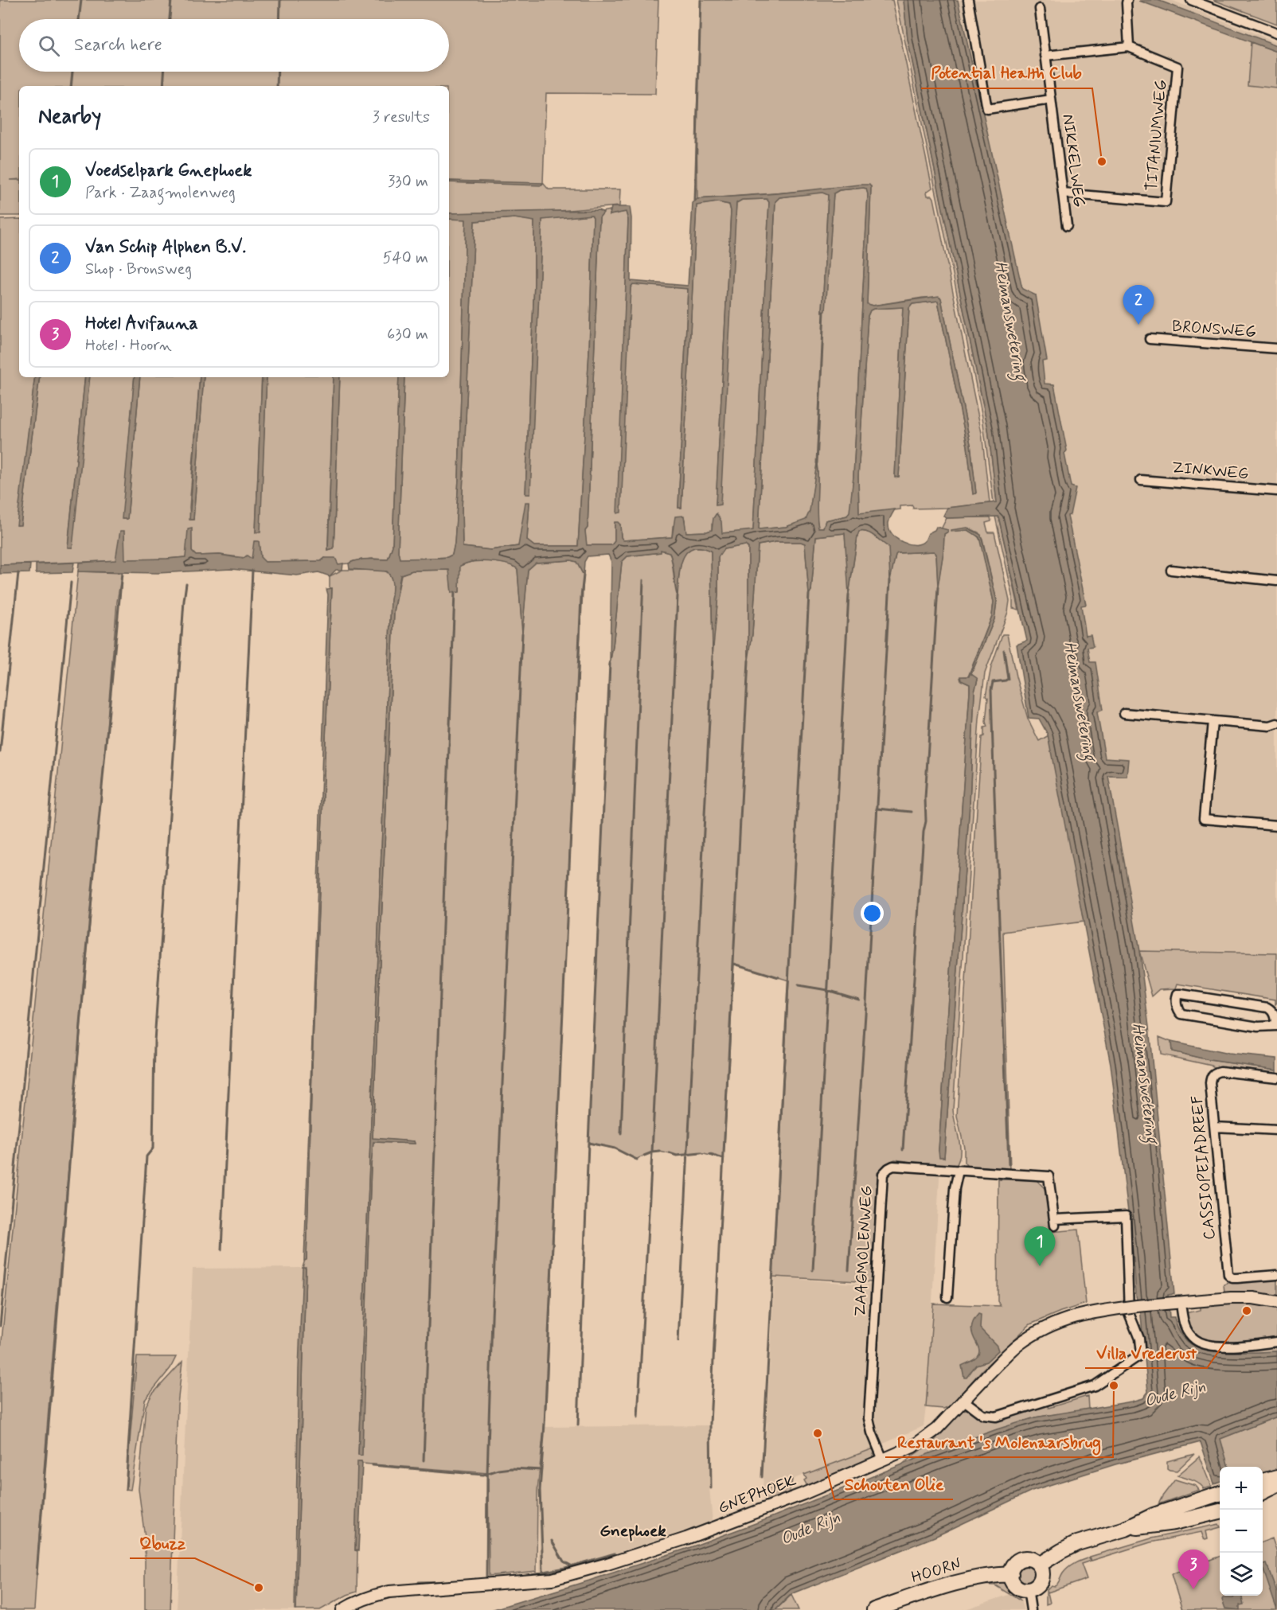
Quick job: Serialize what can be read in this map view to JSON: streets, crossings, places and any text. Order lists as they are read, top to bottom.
{
  "streets": {
    "main road": ["HOORN"],
    "street": [
      "TITANIUMWEG",
      "NIKKELWEG",
      "BRONSWEG",
      "ZINKWEG",
      "CASSIOPEIADREEF",
      "ZAAGMOLENWEG",
      "GNEPHOEK"
    ]
  },
  "crossings": [
    ["TITANIUMWEG", "NIKKELWEG"],
    ["ZAAGMOLENWEG", "GNEPHOEK"]
  ],
  "districts": ["Gnephoek"],
  "water": ["Heimanswetering", "Oude Rijn"],
  "places": [
    "Potential Health Club",
    "Villa Vrederust",
    "Restaurant 's Molenaarsbrug",
    "Schouten Olie",
    "Qbuzz"
  ],
  "page": {
    "search": "Search here",
    "heading": ["Nearby", "3 results"],
    "list": [
      {
        "mark": "1",
        "name": "Voedselpark Gnephoek",
        "note": "Park · Zaagmolenweg",
        "value": "330 m"
      },
      {
        "mark": "2",
        "name": "Van Schip Alphen B.V.",
        "note": "Shop · Bronsweg",
        "value": "540 m"
      },
      {
        "mark": "3",
        "name": "Hotel Avifauna",
        "note": "Hotel · Hoorn",
        "value": "630 m"
      }
    ],
    "pins": ["2", "1", "3"],
    "map_buttons": ["+", "−"]
  }
}
